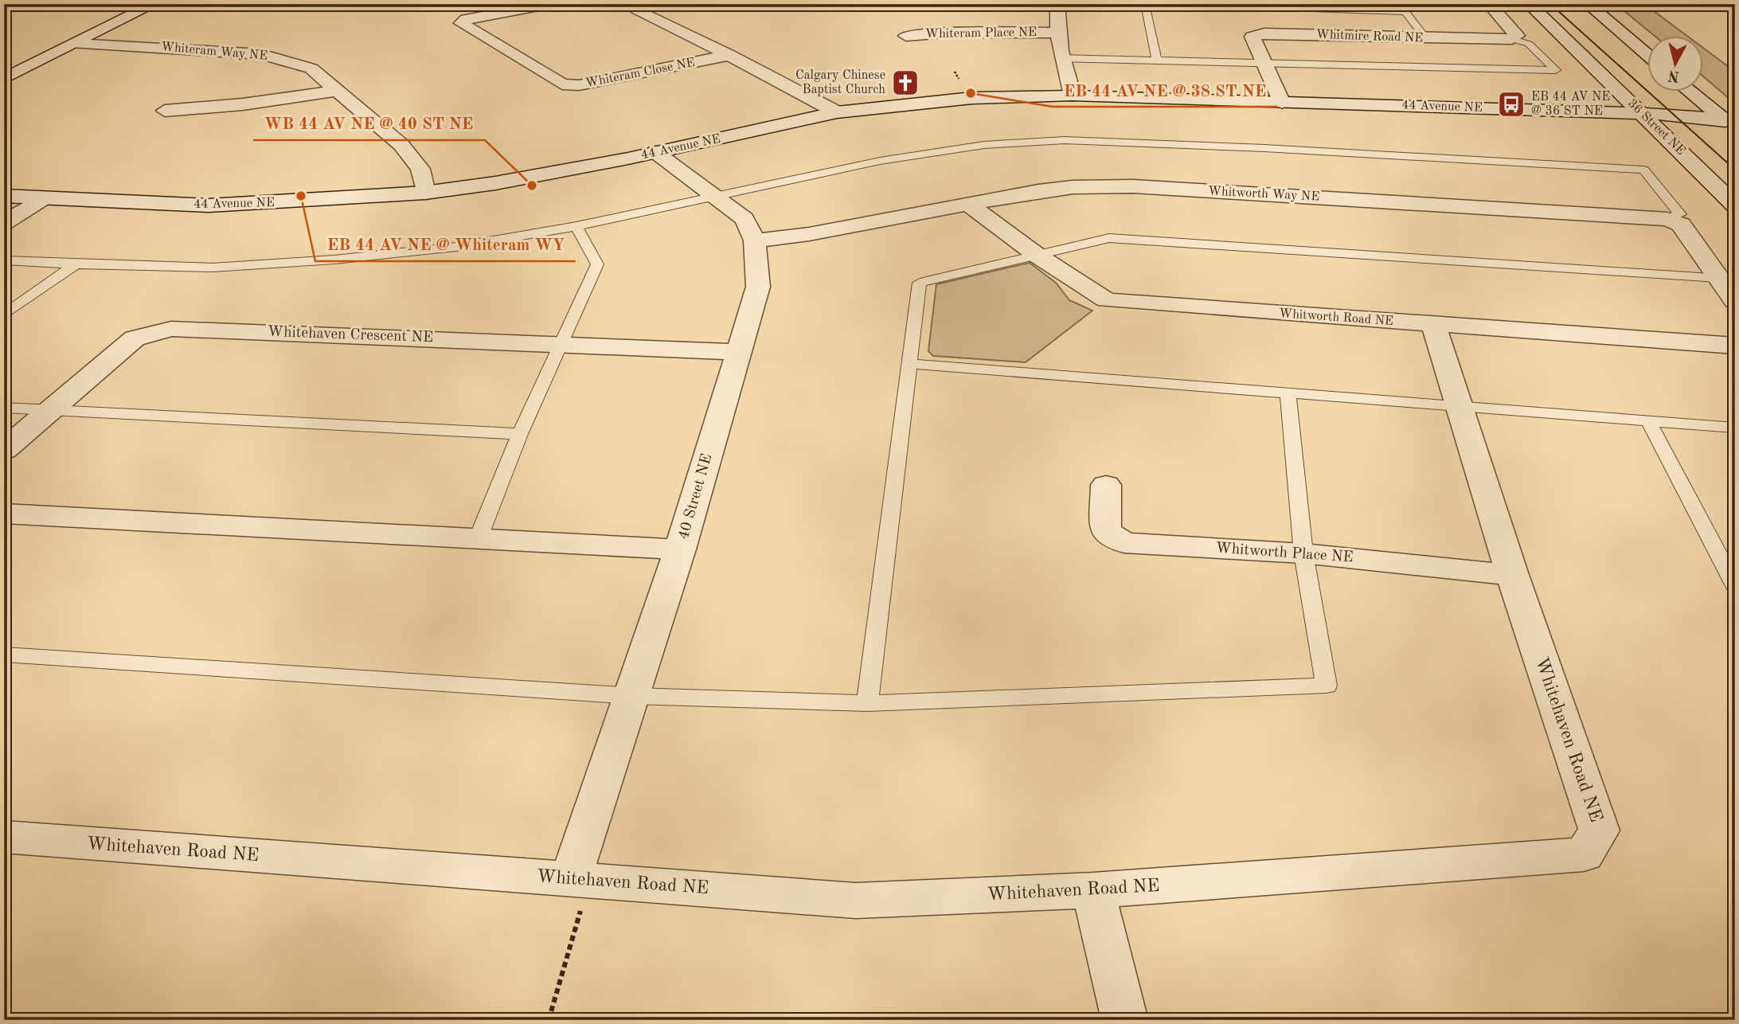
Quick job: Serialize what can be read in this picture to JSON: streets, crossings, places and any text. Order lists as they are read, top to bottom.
{
  "streets": {
    "street": [
      "Whiteram Place NE",
      "Whitmire Road NE",
      "Whiteram Way NE",
      "Whiteram Close NE",
      "44 Avenue NE",
      "36 Street NE",
      "Whitworth Way NE",
      "Whitworth Road NE",
      "Whitehaven Crescent NE",
      "40 Street NE",
      "Whitworth Place NE",
      "Whitehaven Road NE"
    ]
  },
  "crossings": [
    ["Whitmire Road NE", "44 Avenue NE"],
    ["Whiteram Way NE", "44 Avenue NE"],
    ["Whiteram Close NE", "44 Avenue NE"],
    ["44 Avenue NE", "36 Street NE"],
    ["44 Avenue NE", "40 Street NE"],
    ["Whitworth Way NE", "Whitworth Road NE"],
    ["Whitworth Way NE", "40 Street NE"],
    ["Whitworth Road NE", "Whitehaven Road NE"],
    ["Whitehaven Crescent NE", "40 Street NE"],
    ["40 Street NE", "Whitehaven Road NE"],
    ["Whitworth Place NE", "Whitehaven Road NE"]
  ],
  "places": {
    "church": ["Calgary Chinese Baptist Church"],
    "other": ["EB 44 AV NE @ 38 ST NE", "WB 44 AV NE @ 40 ST NE", "EB 44 AV NE @ Whiteram WY"],
    "bus stop": ["EB 44 AV NE @ 36 ST NE"]
  },
  "north": "bottom"
}
